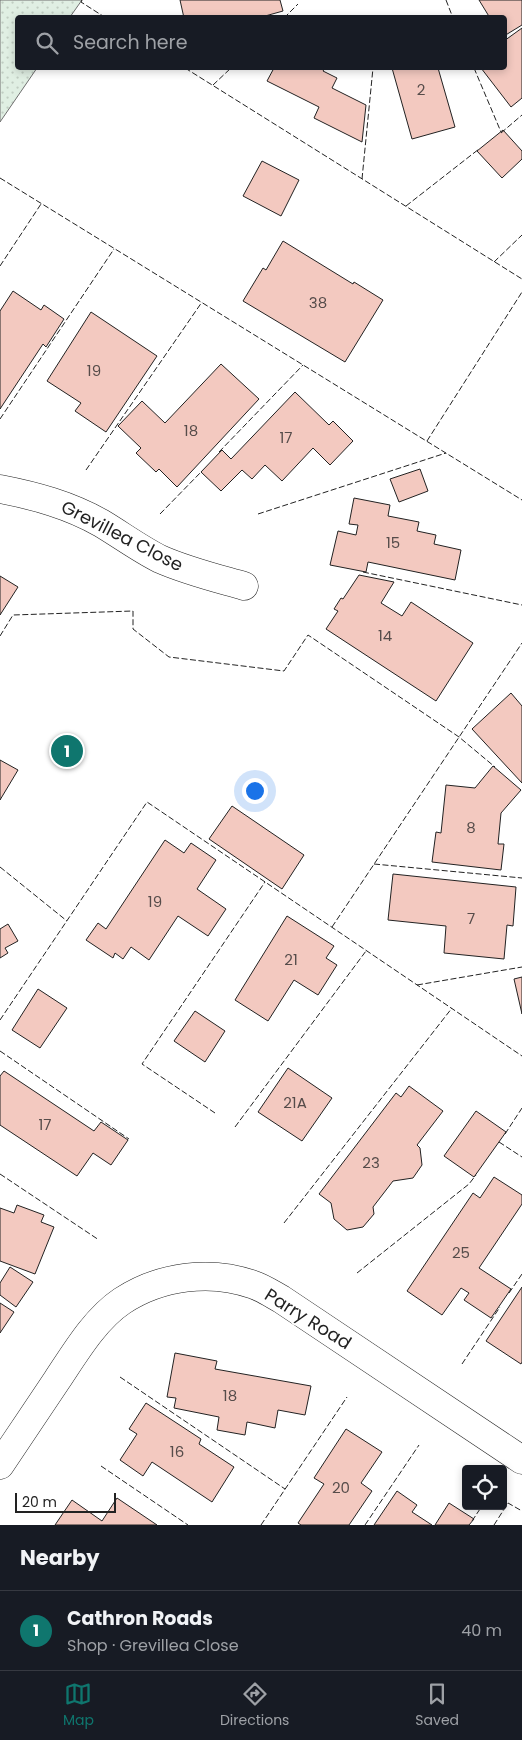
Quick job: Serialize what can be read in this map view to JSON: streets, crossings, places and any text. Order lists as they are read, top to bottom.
{
  "streets": {
    "street": ["Grevillea Close", "Parry Road"]
  },
  "house_numbers": [
    "2",
    "38",
    "19",
    "18",
    "17",
    "15",
    "14",
    "8",
    "19",
    "7",
    "21",
    "21A",
    "17",
    "23",
    "25",
    "18",
    "16",
    "20"
  ],
  "scale_bar": "20 m",
  "page": {
    "search": "Search here",
    "pins": "1",
    "scale": "20 m",
    "heading": "Nearby",
    "list": [
      {
        "mark": "1",
        "name": "Cathron Roads",
        "note": "Shop · Grevillea Close",
        "value": "40 m"
      }
    ],
    "nav": ["Map", "Directions", "Saved"]
  }
}
